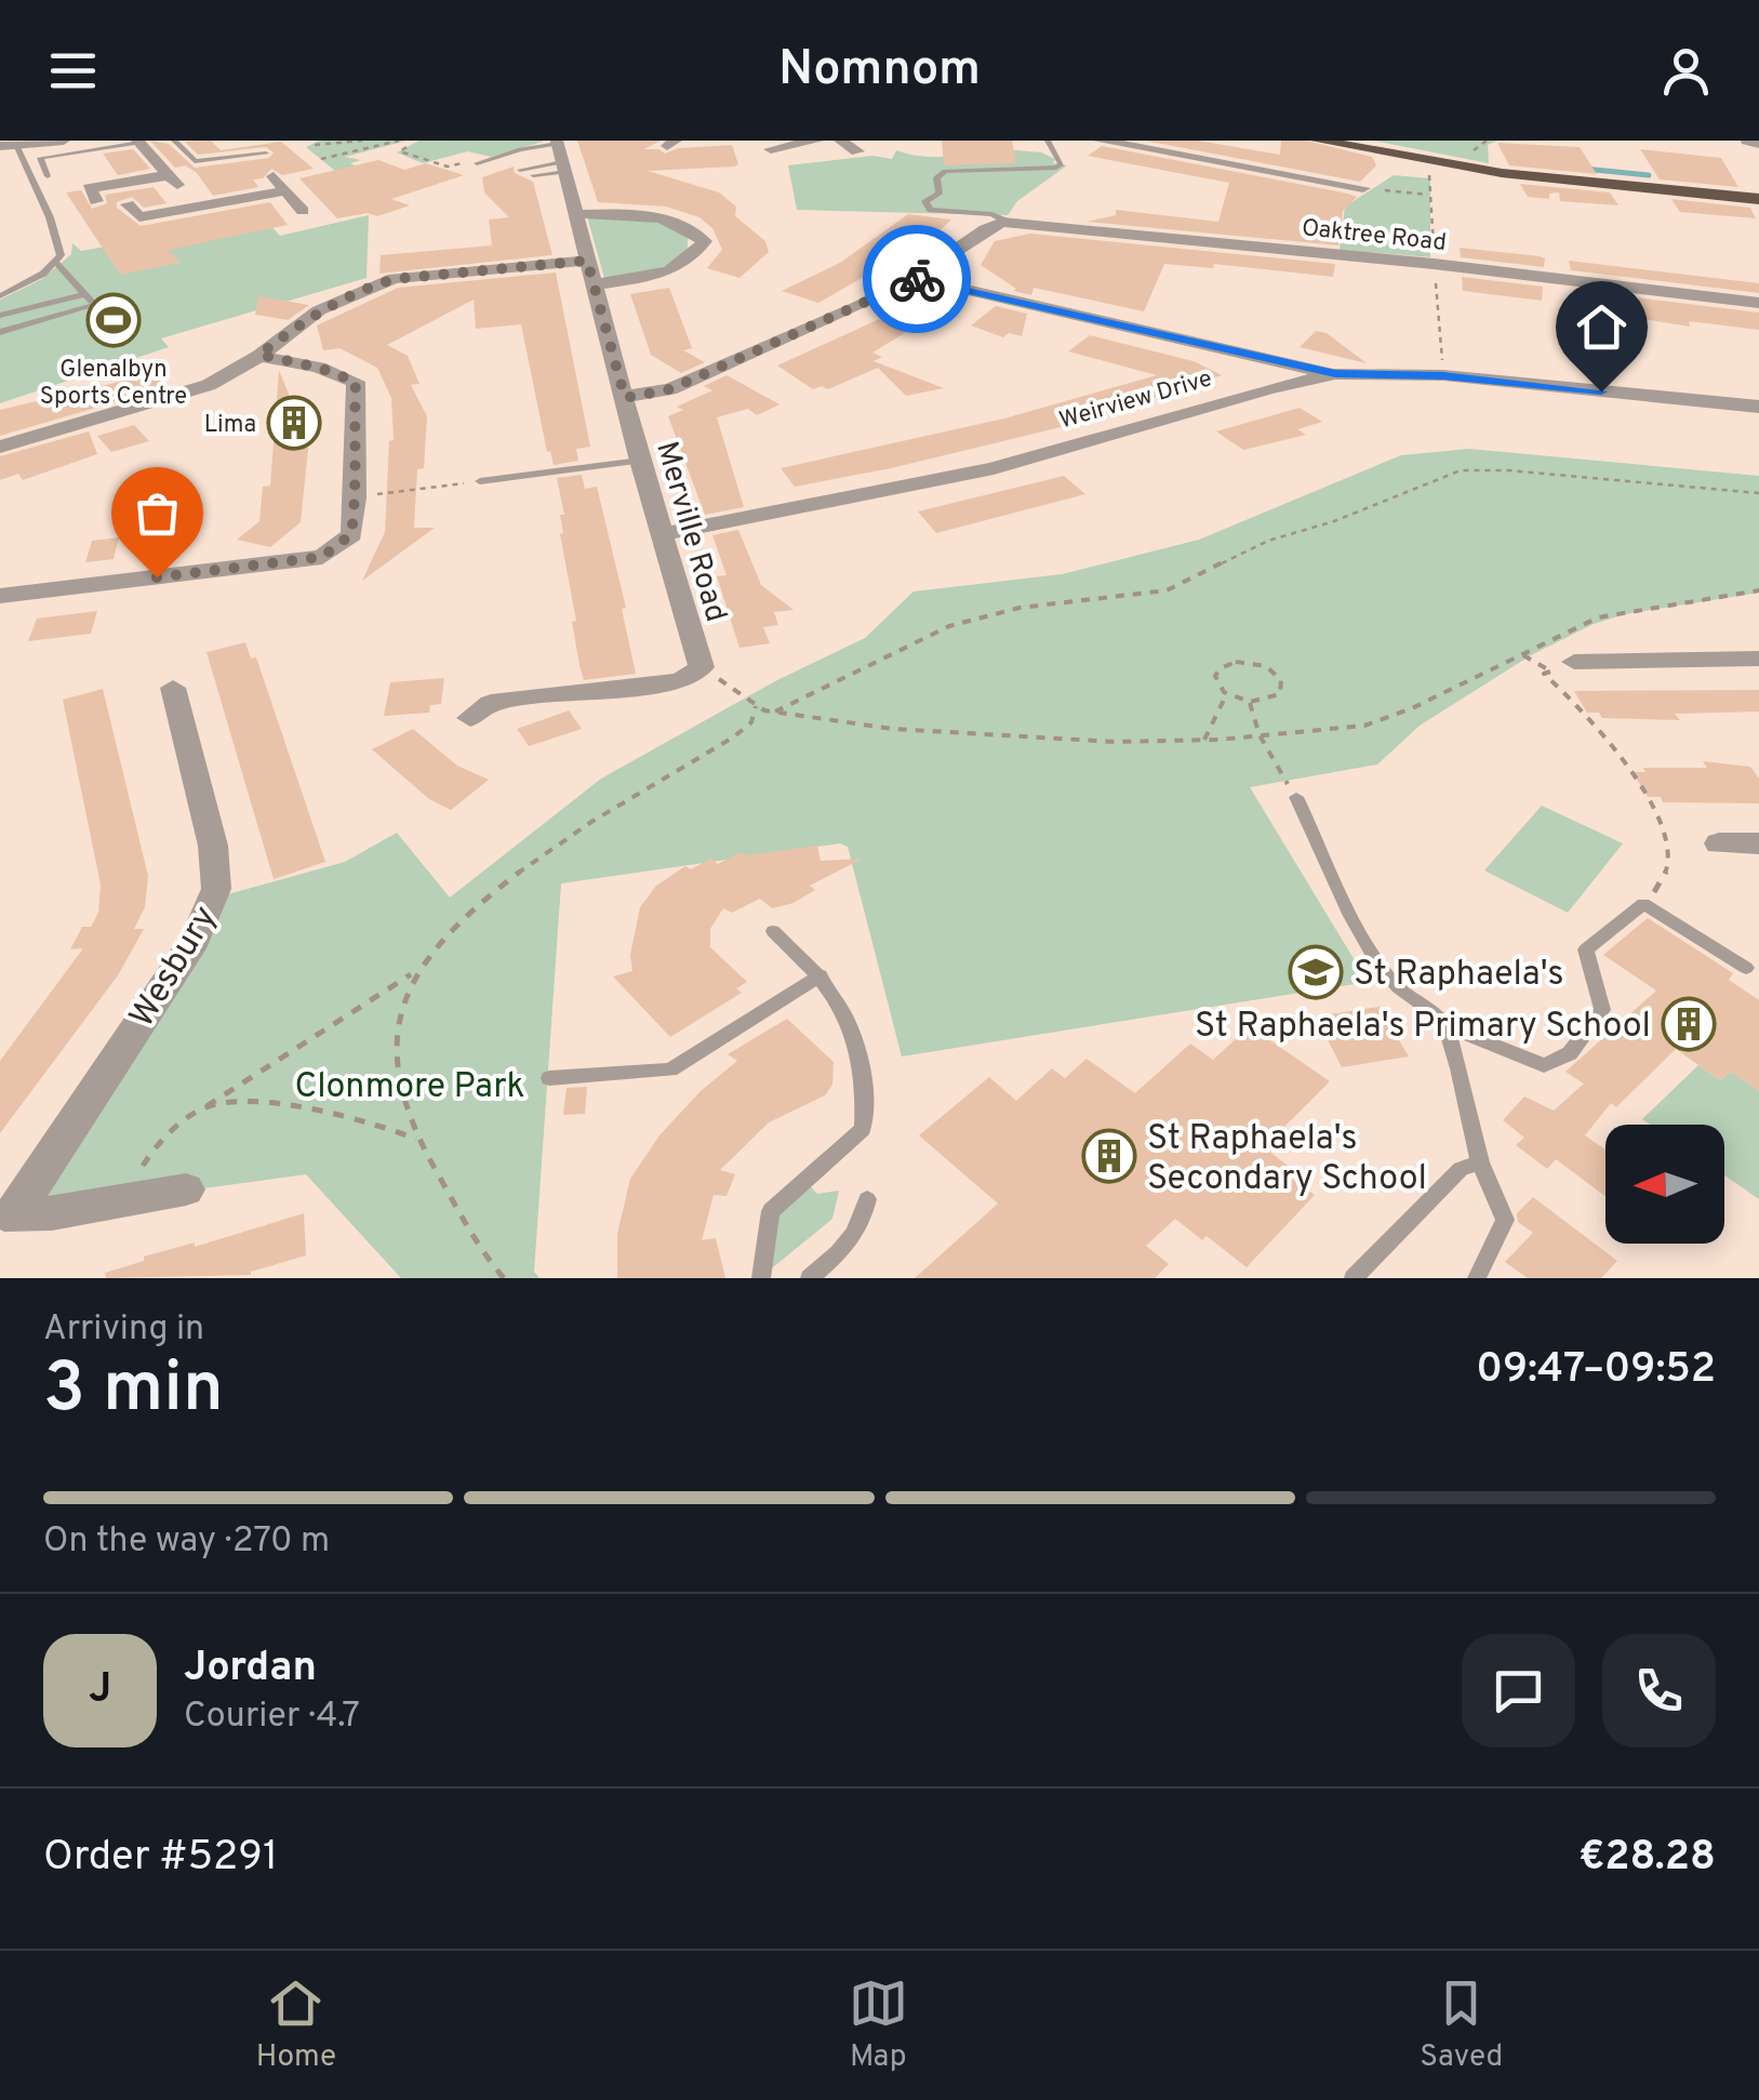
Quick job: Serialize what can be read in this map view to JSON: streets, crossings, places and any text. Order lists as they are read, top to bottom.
{
  "streets": {
    "street": [
      "Oaktree Road",
      "Weirview Drive",
      "Merville Road",
      "Wesbury"
    ]
  },
  "crossings": [
    ["Oaktree Road", "Merville Road"],
    ["Weirview Drive", "Merville Road"]
  ],
  "parks": ["Clonmore Park"],
  "places": {
    "sports": ["Glenalbyn Sports Centre"],
    "building": ["Lima", "St Raphaela's Primary School", "St Raphaela's Secondary School"],
    "school or university": ["St Raphaela's"]
  },
  "north": "left",
  "page": {
    "header": "Nomnom",
    "heading": ["3 min", "Arriving in", "09:47–09:52"],
    "panel": [
      "Jordan",
      "Courier · 4.7",
      "Order #5291",
      "€28.28"
    ],
    "bar": "On the way · 270 m",
    "round": "J",
    "tabs": ["Home", "Map", "Saved"]
  }
}
